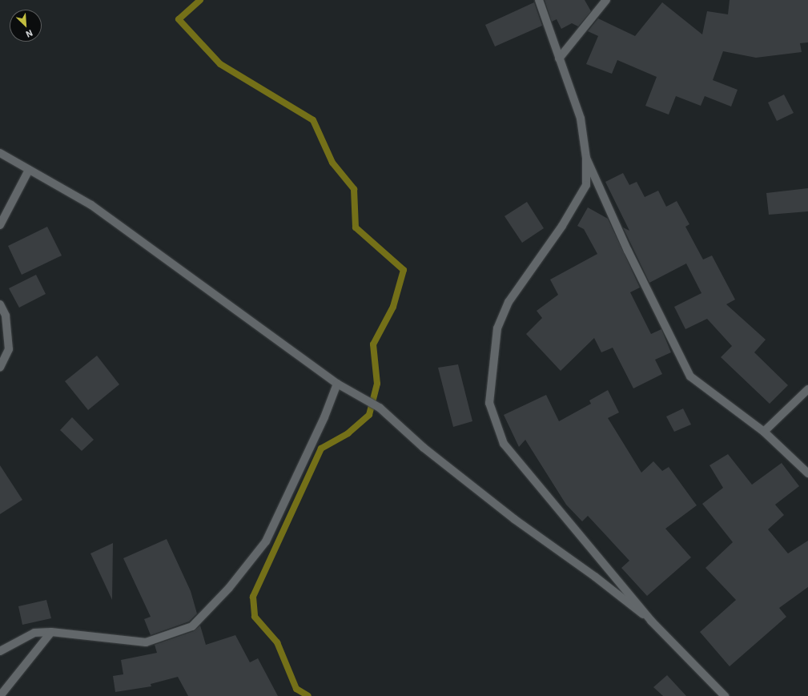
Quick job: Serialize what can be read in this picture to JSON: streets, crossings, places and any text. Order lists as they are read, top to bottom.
{
  "north": "bottom right"
}
